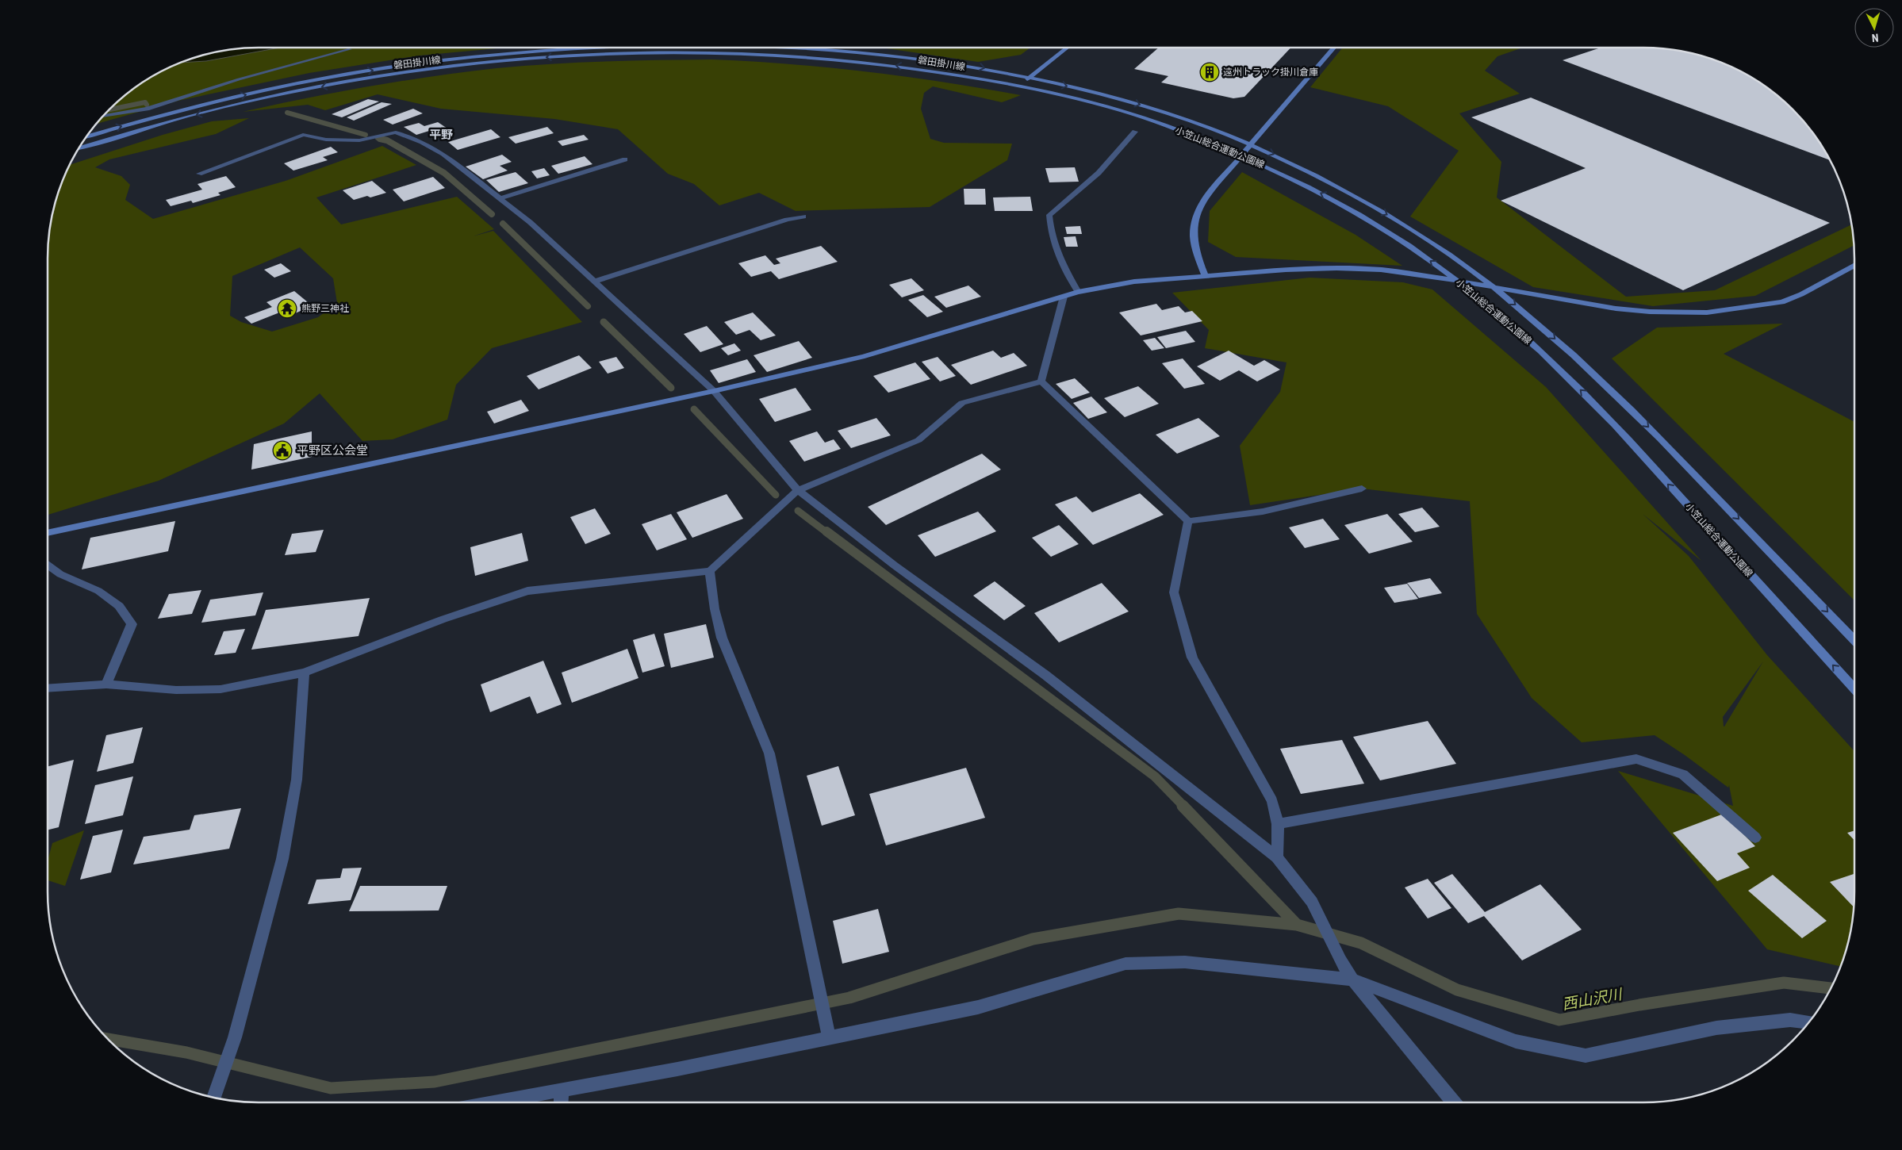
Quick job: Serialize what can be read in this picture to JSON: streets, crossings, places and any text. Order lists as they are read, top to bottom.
{
  "streets": {
    "main road": ["磐田掛川線", "小笠山総合運動公園線"]
  },
  "crossings": [
    ["磐田掛川線", "小笠山総合運動公園線"]
  ],
  "districts": ["平野"],
  "water": ["西山沢川"],
  "places": {
    "building": ["遠州トラック掛川倉庫"],
    "temple": ["熊野三神社"],
    "public building": ["平野区公会堂"]
  },
  "north": "bottom"
}
